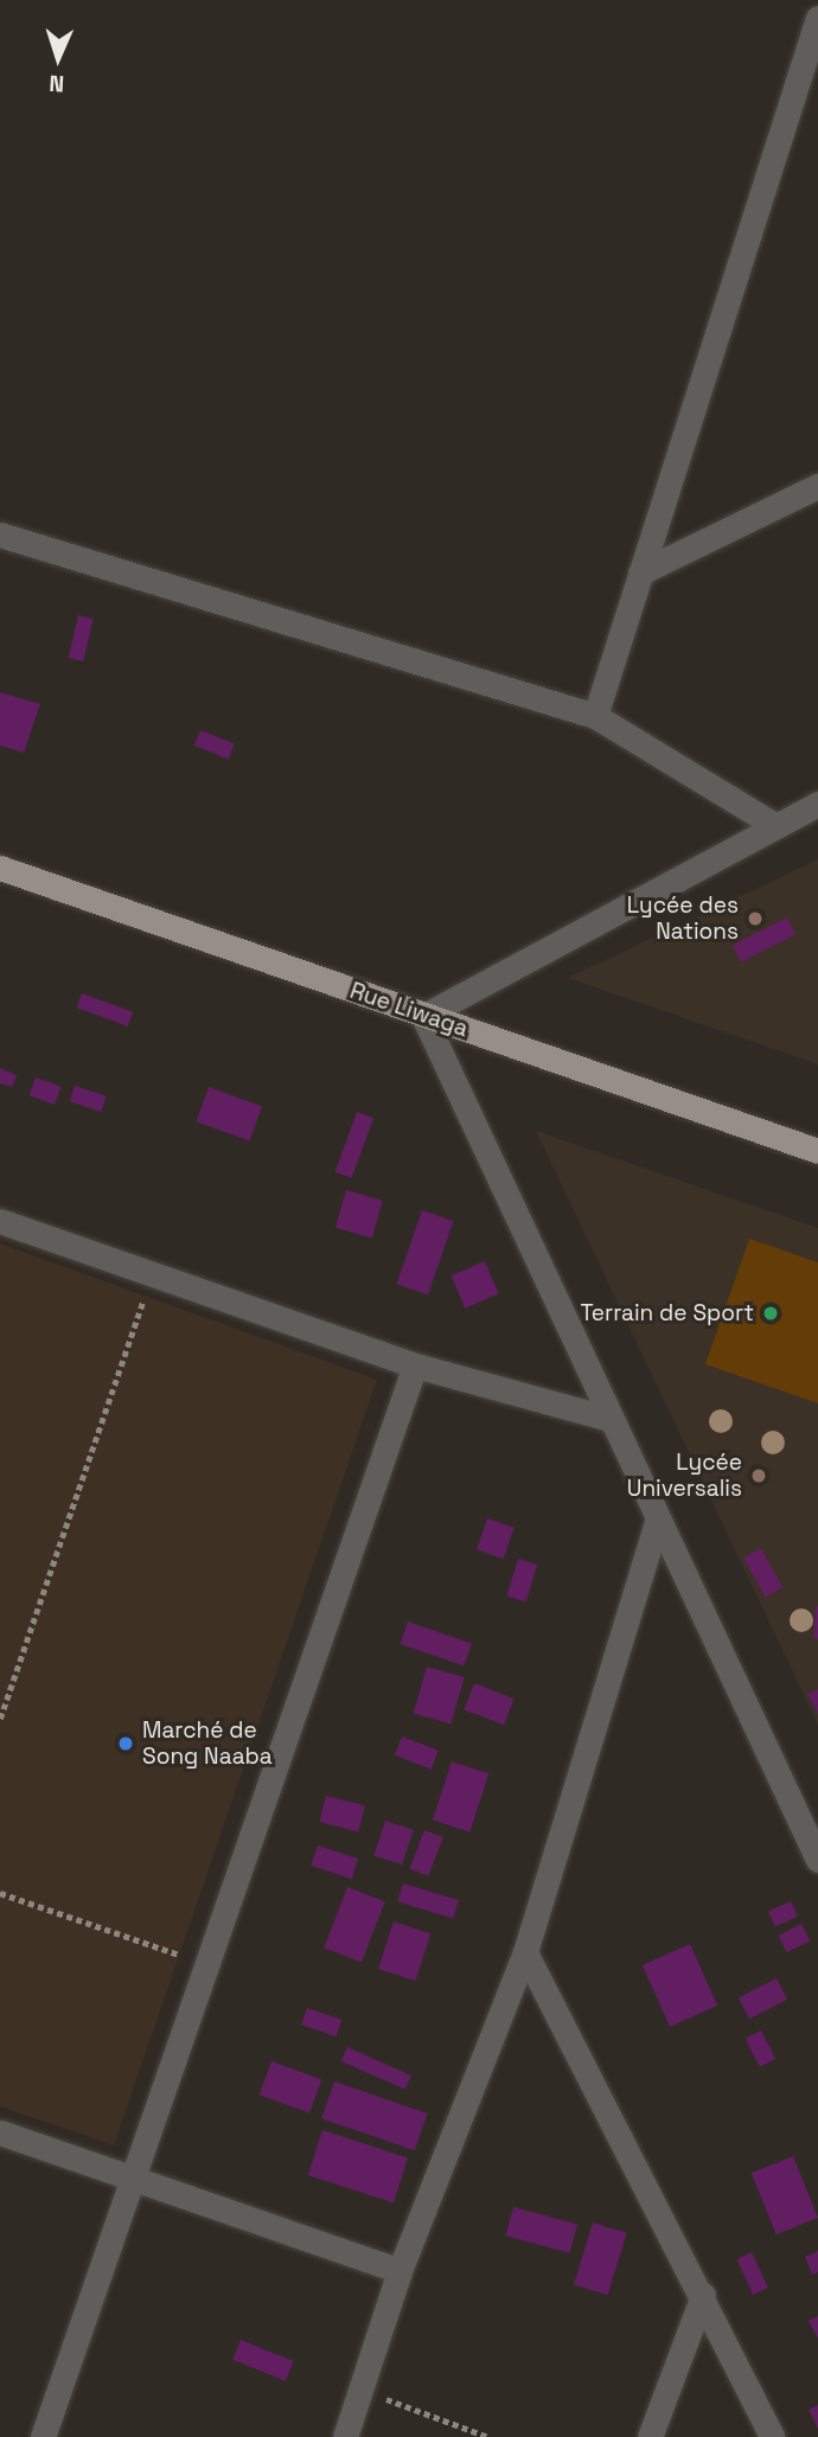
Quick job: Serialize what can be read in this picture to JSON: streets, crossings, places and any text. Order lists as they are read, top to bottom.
{
  "streets": {
    "main road": ["Rue Liwaga"]
  },
  "places": [
    "Lycée des Nations",
    "Terrain de Sport",
    "Lycée Universalis",
    "Marché de Song Naaba"
  ],
  "north": "bottom"
}
